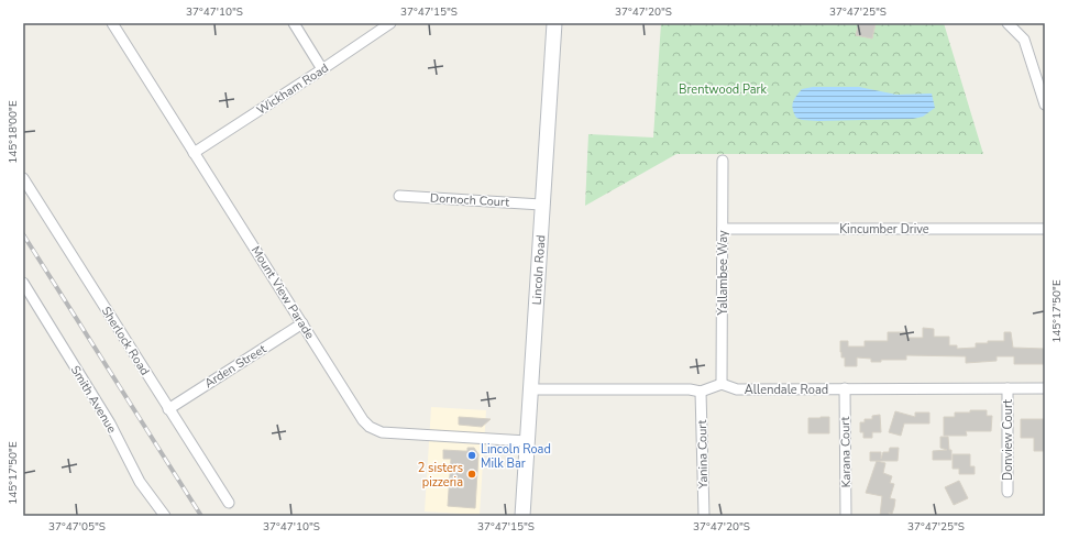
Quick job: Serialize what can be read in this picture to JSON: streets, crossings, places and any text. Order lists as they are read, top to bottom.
{
  "streets": {
    "main road": ["Lincoln Road"],
    "street": [
      "Wickham Road",
      "Dornoch Court",
      "Kincumber Drive",
      "Yallambee Way",
      "Mount View Parade",
      "Sherlock Road",
      "Arden Street",
      "Allendale Road",
      "Smith Avenue",
      "Donview Court",
      "Karana Court",
      "Yanina Court"
    ]
  },
  "crossings": [
    ["Wickham Road", "Mount View Parade"],
    ["Dornoch Court", "Lincoln Road"],
    ["Kincumber Drive", "Yallambee Way"],
    ["Lincoln Road", "Mount View Parade"],
    ["Lincoln Road", "Allendale Road"],
    ["Yallambee Way", "Allendale Road"],
    ["Mount View Parade", "Arden Street"],
    ["Sherlock Road", "Arden Street"],
    ["Allendale Road", "Donview Court"],
    ["Allendale Road", "Karana Court"],
    ["Allendale Road", "Yanina Court"]
  ],
  "parks": ["Brentwood Park"],
  "places": ["Lincoln Road Milk Bar", "2 sisters pizzeria"],
  "coordinates": [
    "37°47'10\"S",
    "37°47'15\"S",
    "37°47'20\"S",
    "37°47'25\"S",
    "145°18'00\"E",
    "145°17'50\"E",
    "37°47'05\"S"
  ]
}
